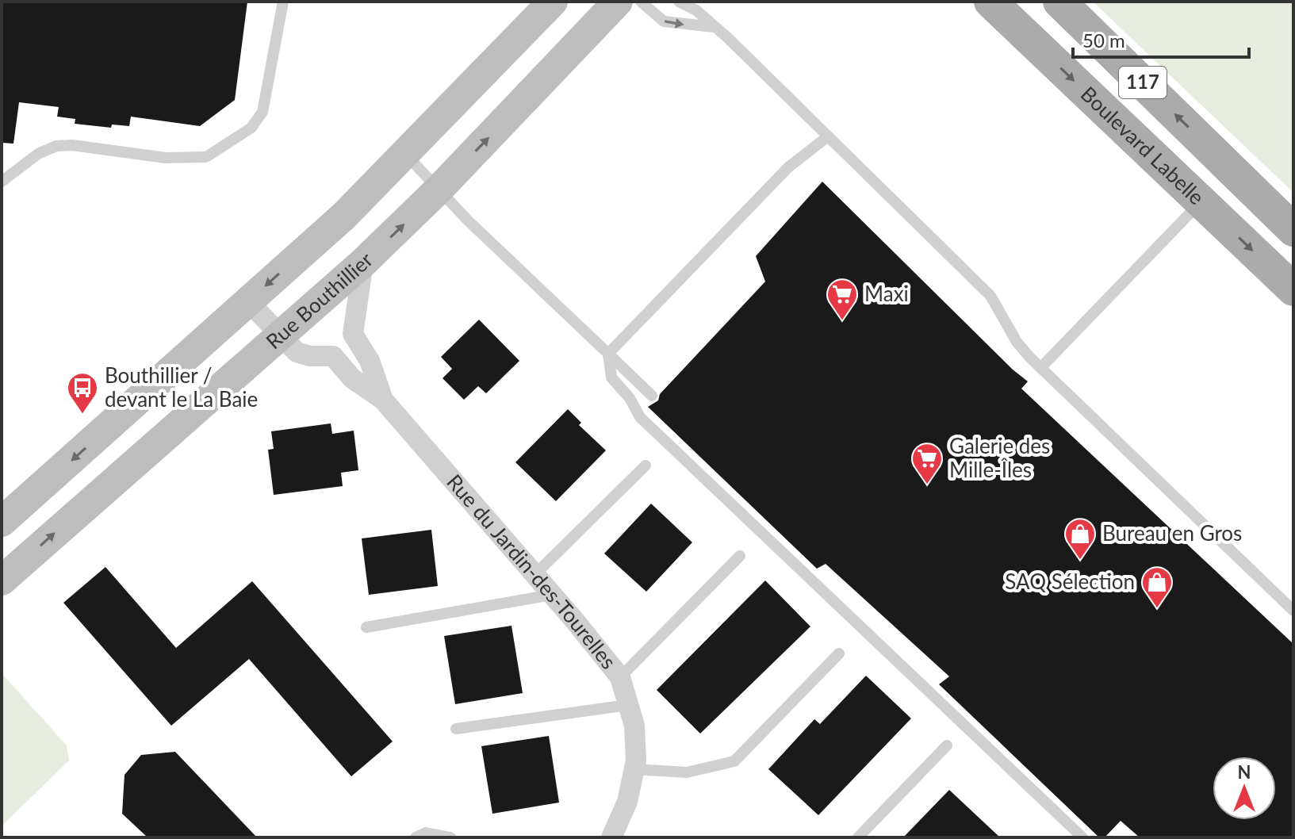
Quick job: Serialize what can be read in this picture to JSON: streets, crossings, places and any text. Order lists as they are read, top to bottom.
{
  "streets": {
    "main road": ["117", "Boulevard Labelle"],
    "street": ["Rue Bouthillier", "Rue du Jardin-des-Tourelles"]
  },
  "places": {
    "supermarket": ["Maxi", "Galerie des Mille-Îles"],
    "bus stop": ["Bouthillier / devant le La Baie"],
    "shop": ["Bureau en Gros", "SAQ Sélection"]
  },
  "scale_bar": "50 m",
  "north": "top"
}
